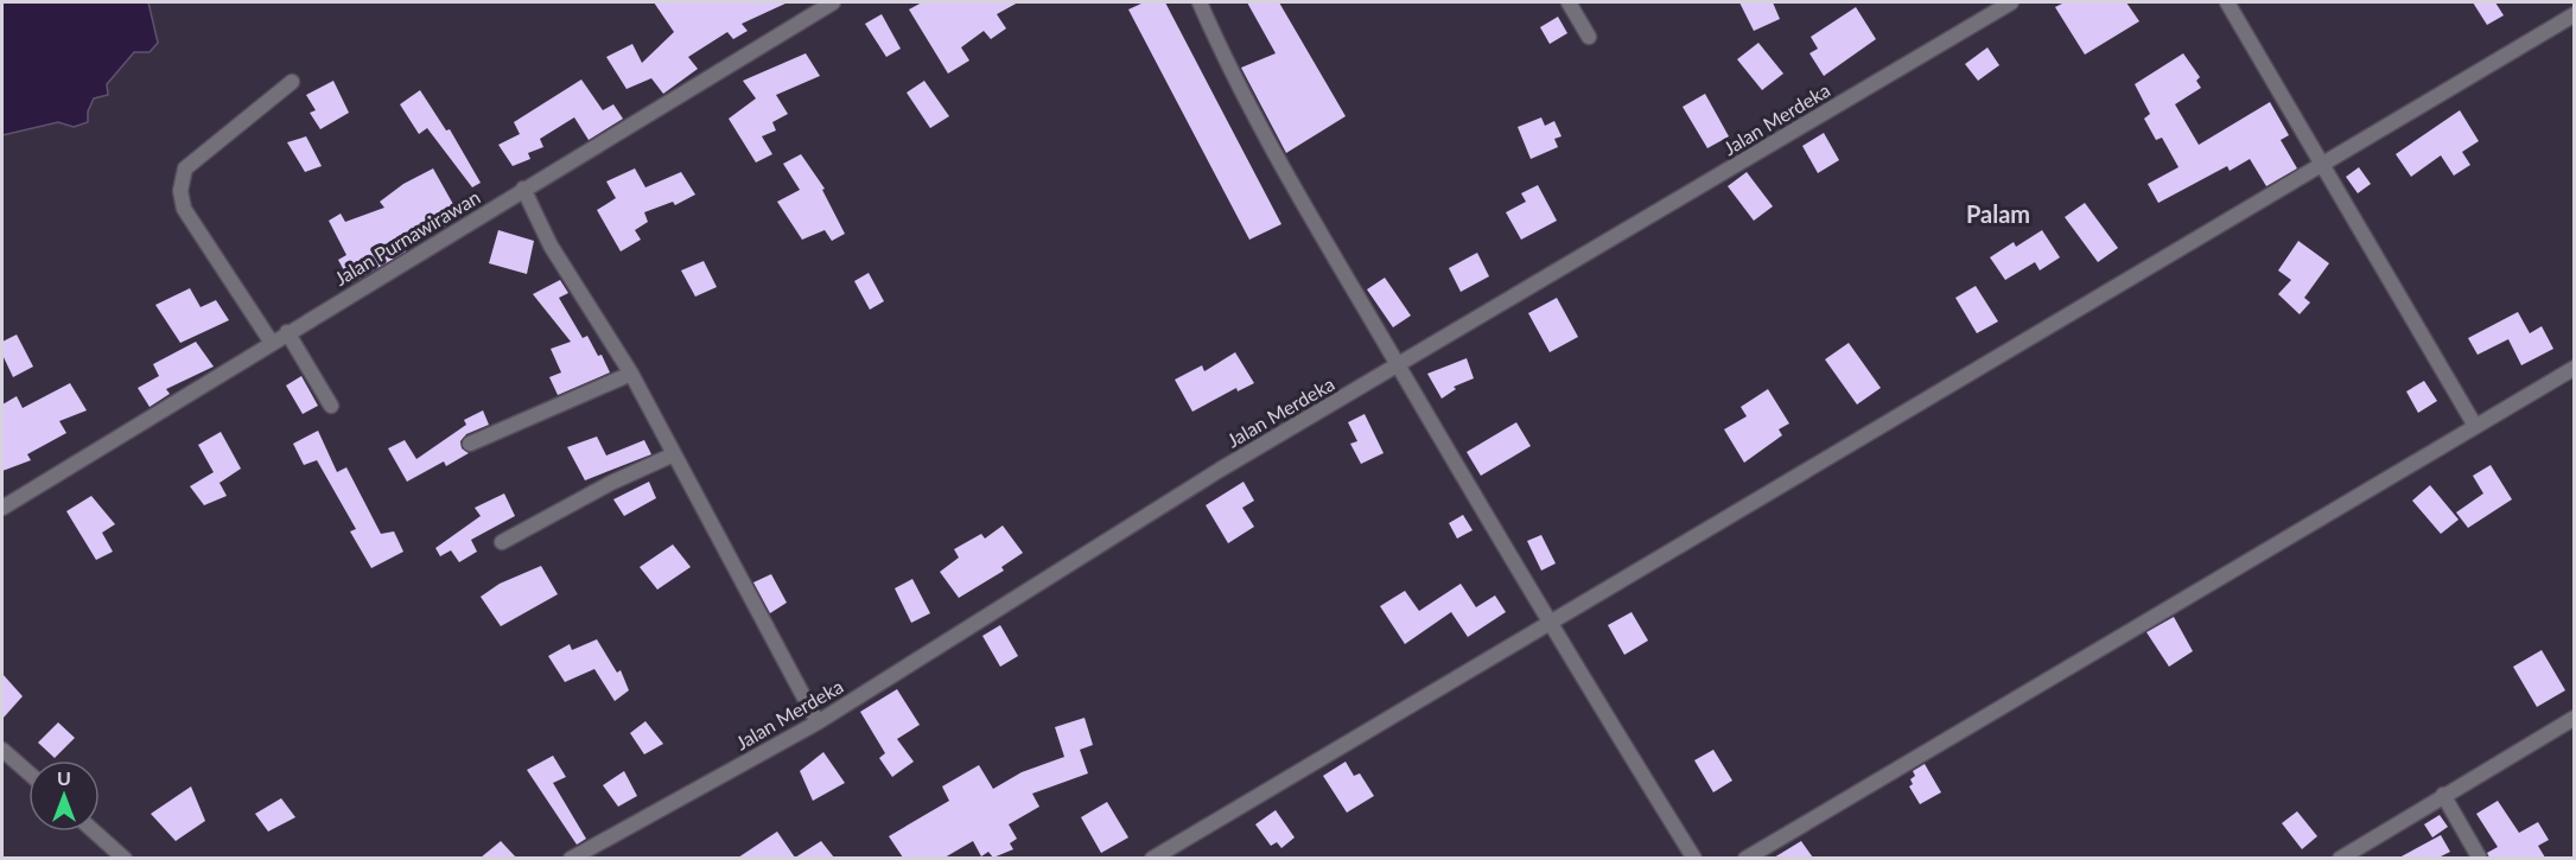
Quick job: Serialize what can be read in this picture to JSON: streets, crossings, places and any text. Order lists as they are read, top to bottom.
{
  "streets": {
    "street": ["Jalan Merdeka", "Jalan Purnawirawan"]
  },
  "districts": ["Palam"],
  "north": "top"
}
